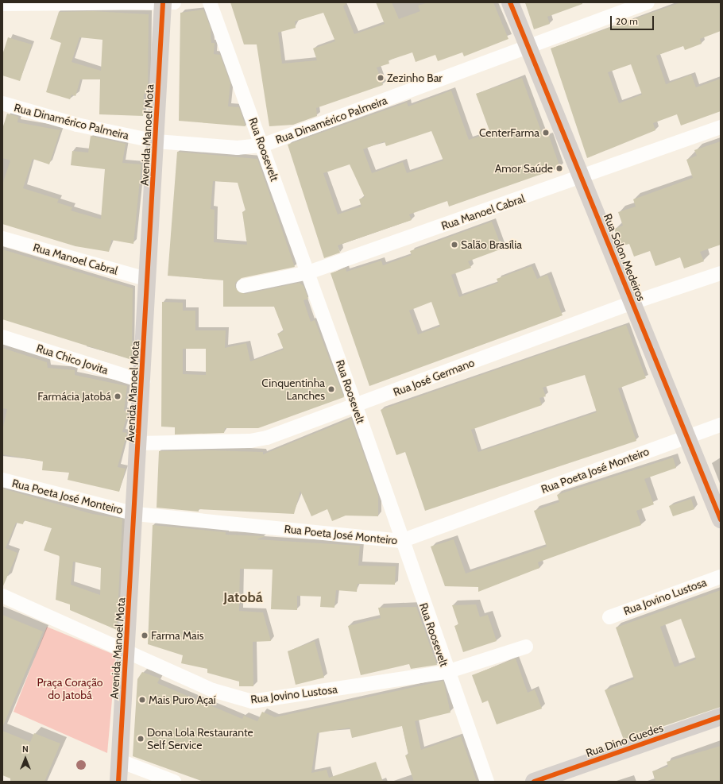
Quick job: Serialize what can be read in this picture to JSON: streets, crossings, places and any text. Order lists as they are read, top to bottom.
{
  "streets": {
    "main road": ["Avenida Manoel Mota", "Rua Solon Medeiros", "Rua Dino Guedes"],
    "street": [
      "Rua Dinamérico Palmeira",
      "Rua Roosevelt",
      "Rua Manoel Cabral",
      "Rua Chico Jovita",
      "Rua José Germano",
      "Rua Poeta José Monteiro",
      "Rua Jovino Lustosa"
    ]
  },
  "crossings": [
    ["Rua Dinamérico Palmeira", "Avenida Manoel Mota"],
    ["Rua Dinamérico Palmeira", "Rua Roosevelt"],
    ["Rua Dinamérico Palmeira", "Rua Solon Medeiros"],
    ["Avenida Manoel Mota", "Rua Manoel Cabral"],
    ["Avenida Manoel Mota", "Rua Chico Jovita"],
    ["Avenida Manoel Mota", "Rua José Germano"],
    ["Avenida Manoel Mota", "Rua Poeta José Monteiro"],
    ["Avenida Manoel Mota", "Rua Jovino Lustosa"],
    ["Rua Roosevelt", "Rua Manoel Cabral"],
    ["Rua Roosevelt", "Rua José Germano"],
    ["Rua Roosevelt", "Rua Poeta José Monteiro"],
    ["Rua Roosevelt", "Rua Jovino Lustosa"],
    ["Rua Manoel Cabral", "Rua Solon Medeiros"],
    ["Rua Solon Medeiros", "Rua José Germano"],
    ["Rua Solon Medeiros", "Rua Poeta José Monteiro"]
  ],
  "districts": ["Jatobá"],
  "parks": ["Praça Coração do Jatobá"],
  "places": [
    "Zezinho Bar",
    "CenterFarma",
    "Amor Saúde",
    "Salão Brasília",
    "Cinquentinha Lanches",
    "Farmácia Jatobá",
    "Farma Mais",
    "Mais Puro Açaí",
    "Dona Lola Restaurante Self Service"
  ],
  "scale_bar": "20 m",
  "north": "top"
}
